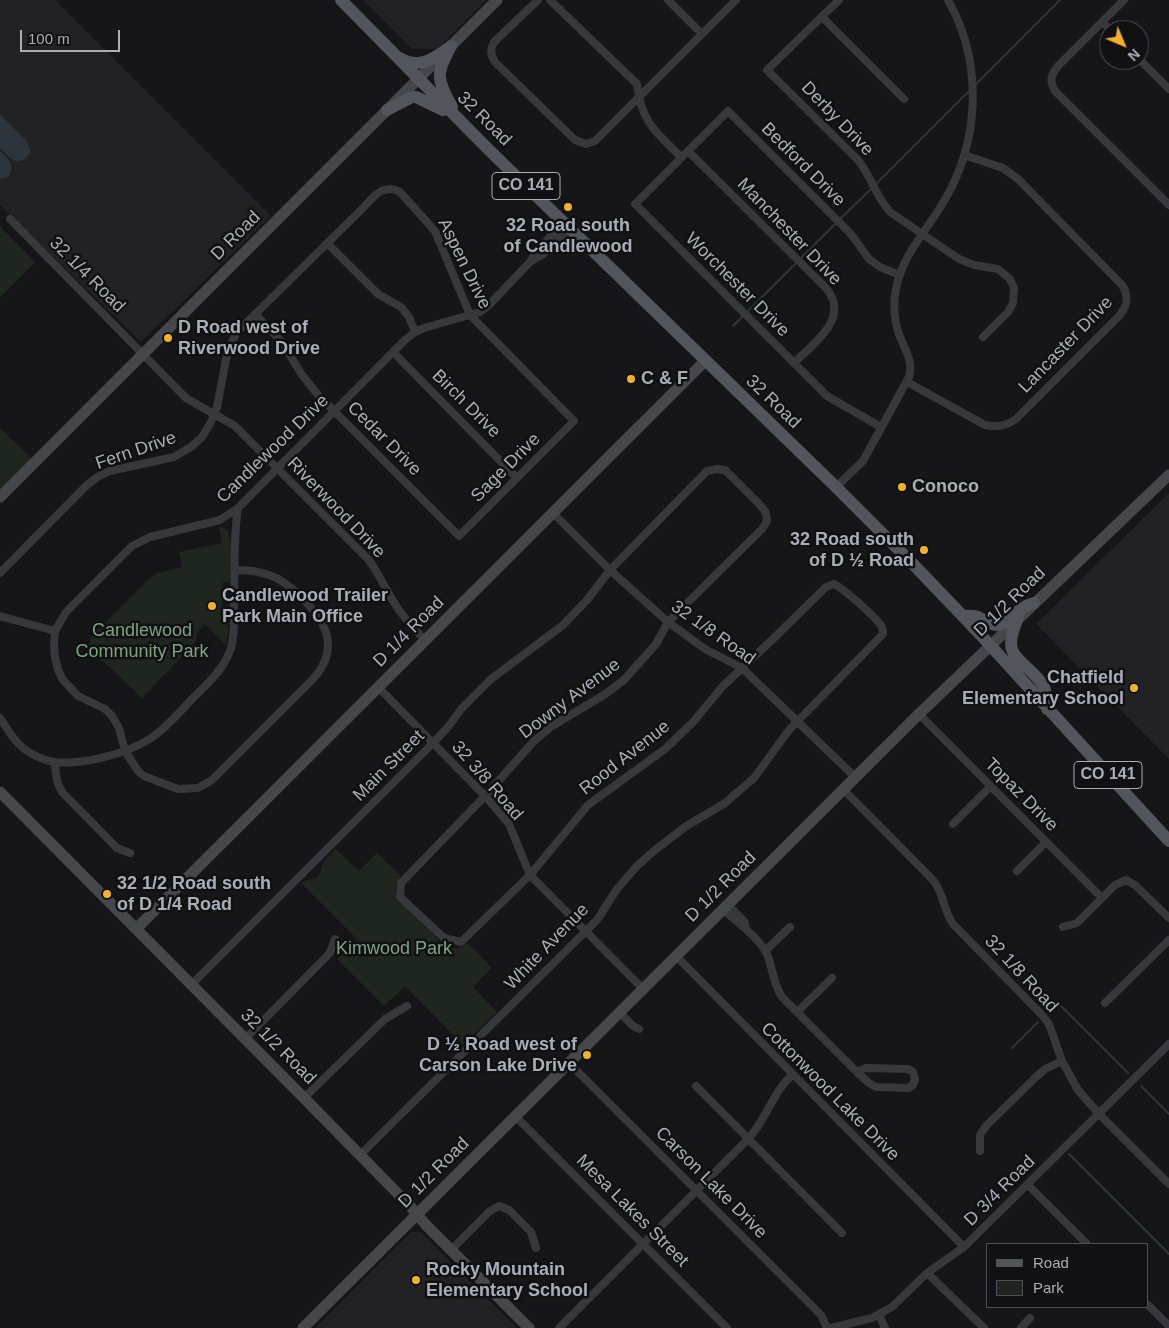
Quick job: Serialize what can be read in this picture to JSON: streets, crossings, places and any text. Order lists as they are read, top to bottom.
{
  "streets": {
    "main road": ["32 Road", "CO 141"],
    "street": [
      "Derby Drive",
      "Bedford Drive",
      "Manchester Drive",
      "D Road",
      "Aspen Drive",
      "32 1/4 Road",
      "Worchester Drive",
      "Lancaster Drive",
      "Birch Drive",
      "Cedar Drive",
      "Candlewood Drive",
      "Fern Drive",
      "Sage Drive",
      "Riverwood Drive",
      "D 1/2 Road",
      "D 1/4 Road",
      "32 1/8 Road",
      "Downy Avenue",
      "Rood Avenue",
      "Main Street",
      "32 3/8 Road",
      "Topaz Drive",
      "White Avenue",
      "32 1/2 Road",
      "Cottonwood Lake Drive",
      "Carson Lake Drive",
      "D 3/4 Road",
      "Mesa Lakes Street"
    ]
  },
  "crossings": [
    ["32 Road", "D Road"],
    ["32 Road", "Candlewood Drive"],
    ["32 Road", "D 1/2 Road"],
    ["32 Road", "D 1/4 Road"],
    ["Bedford Drive", "Manchester Drive"],
    ["Bedford Drive", "Worchester Drive"],
    ["Manchester Drive", "Worchester Drive"],
    ["D Road", "32 1/4 Road"],
    ["D Road", "Riverwood Drive"],
    ["Aspen Drive", "Candlewood Drive"],
    ["Aspen Drive", "Fern Drive"],
    ["Aspen Drive", "Sage Drive"],
    ["32 1/4 Road", "Riverwood Drive"],
    ["Birch Drive", "Candlewood Drive"],
    ["Birch Drive", "Sage Drive"],
    ["Cedar Drive", "Candlewood Drive"],
    ["Cedar Drive", "Fern Drive"],
    ["Cedar Drive", "Sage Drive"],
    ["Candlewood Drive", "Riverwood Drive"],
    ["Fern Drive", "Riverwood Drive"],
    ["Riverwood Drive", "D 1/4 Road"],
    ["D 1/2 Road", "32 1/8 Road"],
    ["D 1/2 Road", "32 3/8 Road"],
    ["D 1/2 Road", "Topaz Drive"],
    ["D 1/2 Road", "32 1/2 Road"],
    ["D 1/2 Road", "Cottonwood Lake Drive"],
    ["D 1/2 Road", "Carson Lake Drive"],
    ["D 1/2 Road", "Mesa Lakes Street"],
    ["D 1/4 Road", "32 1/8 Road"],
    ["D 1/4 Road", "32 3/8 Road"],
    ["D 1/4 Road", "32 1/2 Road"],
    ["32 1/8 Road", "Downy Avenue"],
    ["32 1/8 Road", "Rood Avenue"],
    ["32 1/8 Road", "Main Street"],
    ["32 1/8 Road", "White Avenue"],
    ["32 1/8 Road", "D 3/4 Road"],
    ["Downy Avenue", "Rood Avenue"],
    ["Downy Avenue", "Main Street"],
    ["Downy Avenue", "32 3/8 Road"],
    ["Rood Avenue", "32 3/8 Road"],
    ["Rood Avenue", "White Avenue"],
    ["Main Street", "32 3/8 Road"],
    ["Main Street", "32 1/2 Road"],
    ["32 3/8 Road", "White Avenue"],
    ["White Avenue", "32 1/2 Road"],
    ["Cottonwood Lake Drive", "D 3/4 Road"]
  ],
  "parks": ["Candlewood Community Park", "Kimwood Park"],
  "places": [
    "32 Road south of Candlewood",
    "D Road west of Riverwood Drive",
    "C & F",
    "Conoco",
    "32 Road south of D ½ Road",
    "Candlewood Trailer Park Main Office",
    "Chatfield Elementary School",
    "32 1/2 Road south of D 1/4 Road",
    "D ½ Road west of Carson Lake Drive",
    "Rocky Mountain Elementary School"
  ],
  "legend": ["Road", "Park"],
  "scale_bar": "100 m",
  "north": "bottom right"
}
